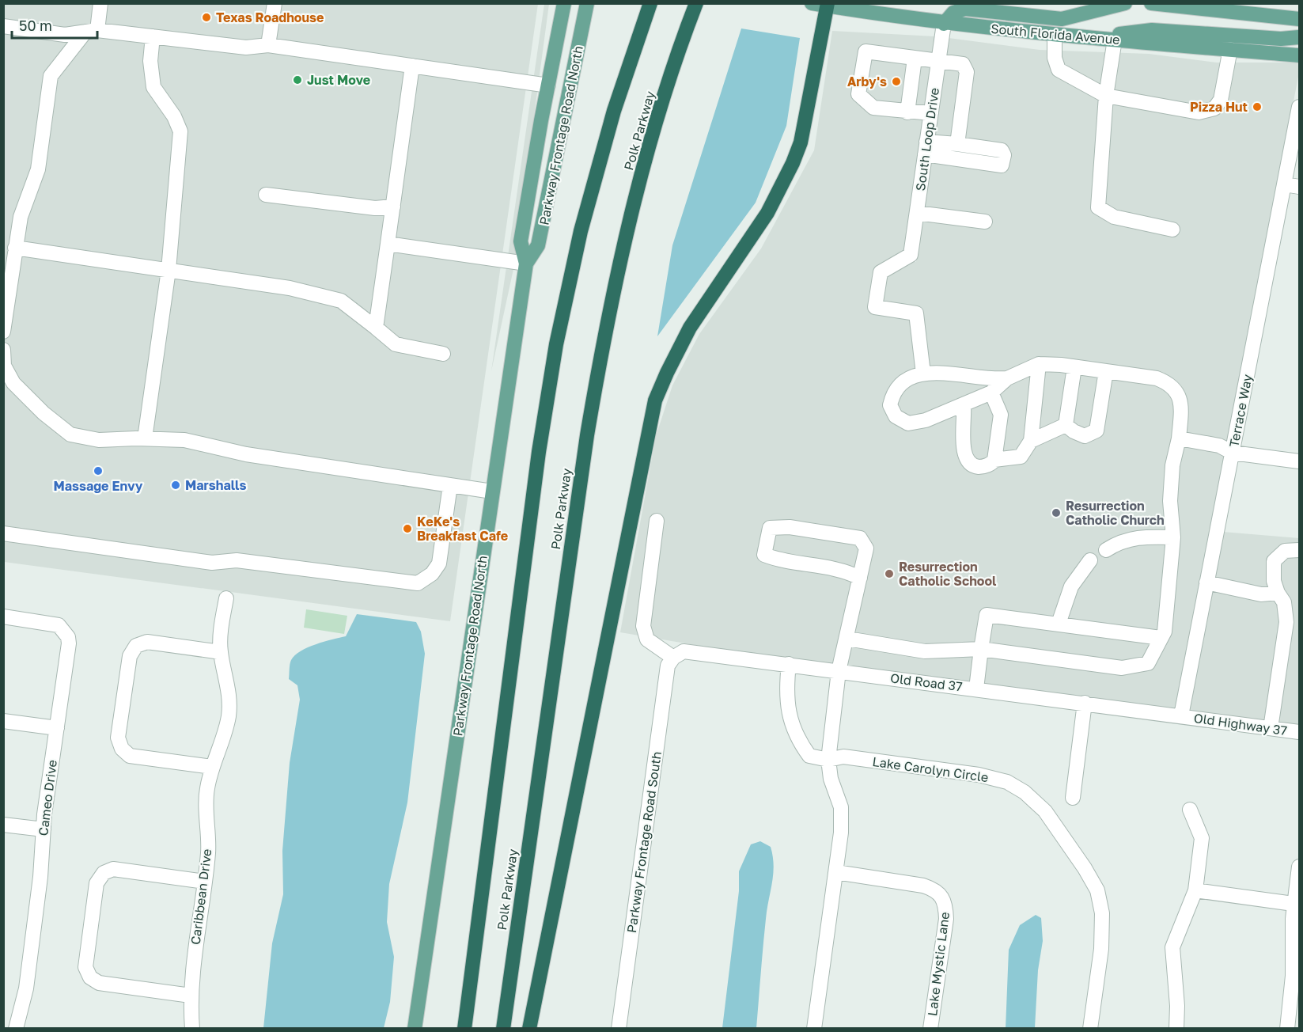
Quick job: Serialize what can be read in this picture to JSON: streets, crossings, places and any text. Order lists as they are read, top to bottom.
{
  "streets": {
    "highway": ["Polk Parkway"],
    "main road": ["South Florida Avenue", "Parkway Frontage Road North"],
    "street": [
      "South Loop Drive",
      "Terrace Way",
      "Old Road 37",
      "Old Highway 37",
      "Lake Carolyn Circle",
      "Cameo Drive",
      "Parkway Frontage Road South",
      "Caribbean Drive",
      "Lake Mystic Lane"
    ]
  },
  "crossings": [
    ["South Florida Avenue", "South Loop Drive"],
    ["Terrace Way", "Old Road 37"],
    ["Terrace Way", "Old Highway 37"],
    ["Old Road 37", "Old Highway 37"],
    ["Old Road 37", "Lake Carolyn Circle"],
    ["Old Road 37", "Parkway Frontage Road South"]
  ],
  "places": [
    "Texas Roadhouse",
    "Just Move",
    "Arby's",
    "Pizza Hut",
    "Massage Envy",
    "Marshalls",
    "Resurrection Catholic Church",
    "KeKe's Breakfast Cafe",
    "Resurrection Catholic School"
  ],
  "scale_bar": "50 m"
}
